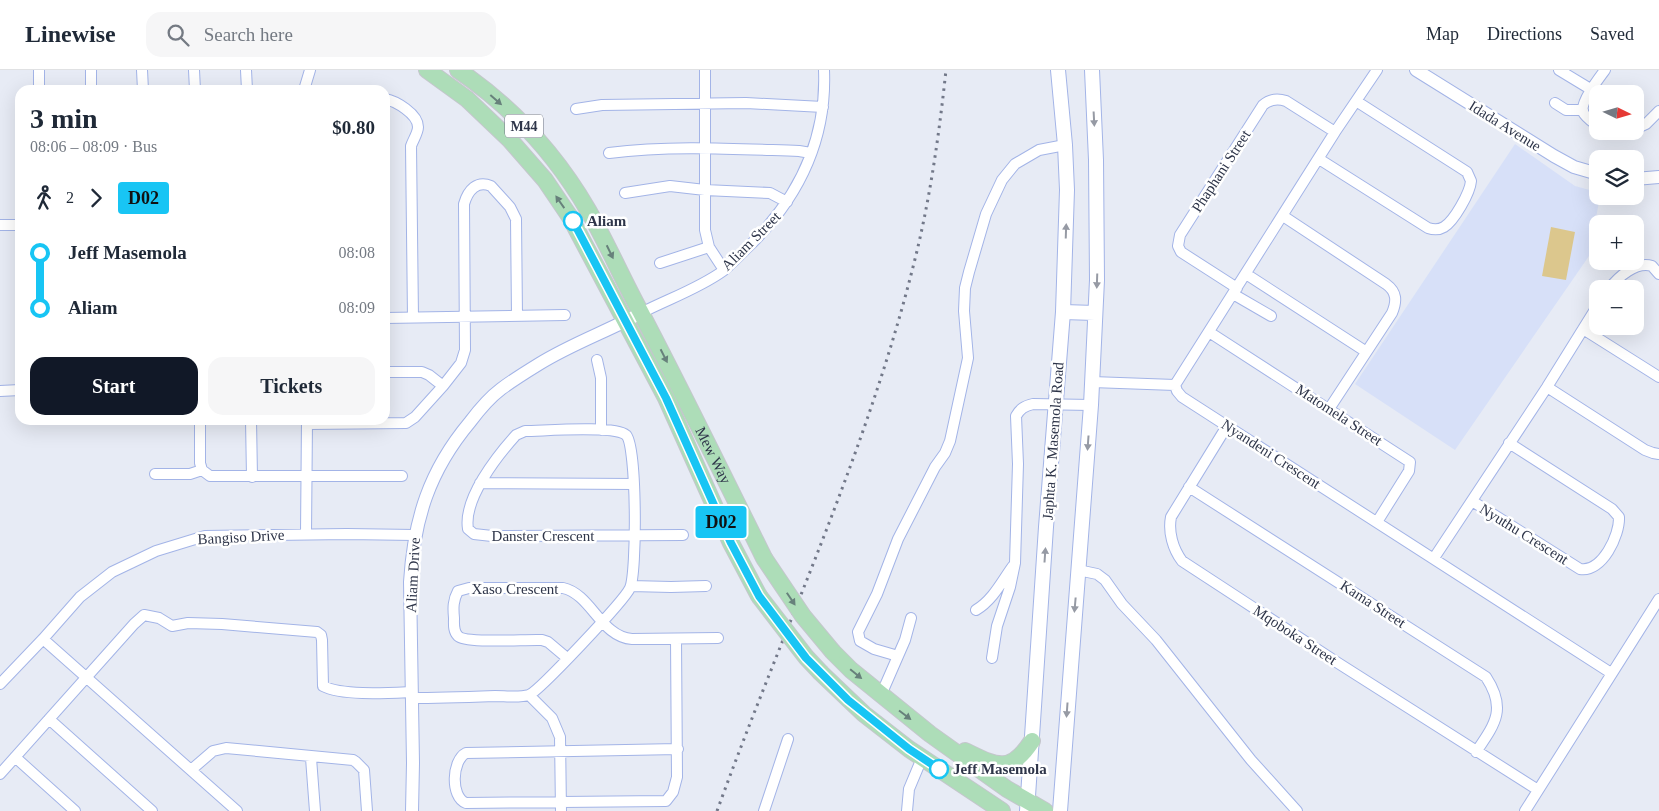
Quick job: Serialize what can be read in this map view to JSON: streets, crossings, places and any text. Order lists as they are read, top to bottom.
{
  "streets": {
    "main road": ["M44", "Japhta K. Masemola Road", "Mew Way"],
    "street": [
      "Idada Avenue",
      "Phaphani Street",
      "Aliam Street",
      "Matomela Street",
      "Nyandeni Crescent",
      "Nyuthu Crescent",
      "Danster Crescent",
      "Bangiso Drive",
      "Aliam Drive",
      "Xaso Crescent",
      "Kama Street",
      "Mqoboka Street"
    ]
  },
  "crossings": [
    ["Aliam Street", "Mew Way"],
    ["Aliam Street", "Aliam Drive"],
    ["Matomela Street", "Nyandeni Crescent"],
    ["Japhta K. Masemola Road", "Mew Way"],
    ["Nyandeni Crescent", "Mqoboka Street"],
    ["Mew Way", "Aliam Drive"],
    ["Bangiso Drive", "Aliam Drive"],
    ["Kama Street", "Mqoboka Street"]
  ],
  "places": ["Aliam", "Jeff Masemola"],
  "lines": ["bus line D02"],
  "north": "right",
  "page": {
    "header": "Linewise",
    "search": "Search here",
    "nav": ["Map", "Directions", "Saved"],
    "on_map": "D02",
    "map_buttons": ["+", "−"],
    "heading": ["3 min", "08:06 – 08:09 · Bus", "$0.80"],
    "legs": ["2", "D02"],
    "list": [
      {
        "name": "Jeff Masemola",
        "value": "08:08"
      },
      {
        "name": "Aliam",
        "value": "08:09"
      }
    ],
    "buttons": ["Start", "Tickets"]
  }
}
